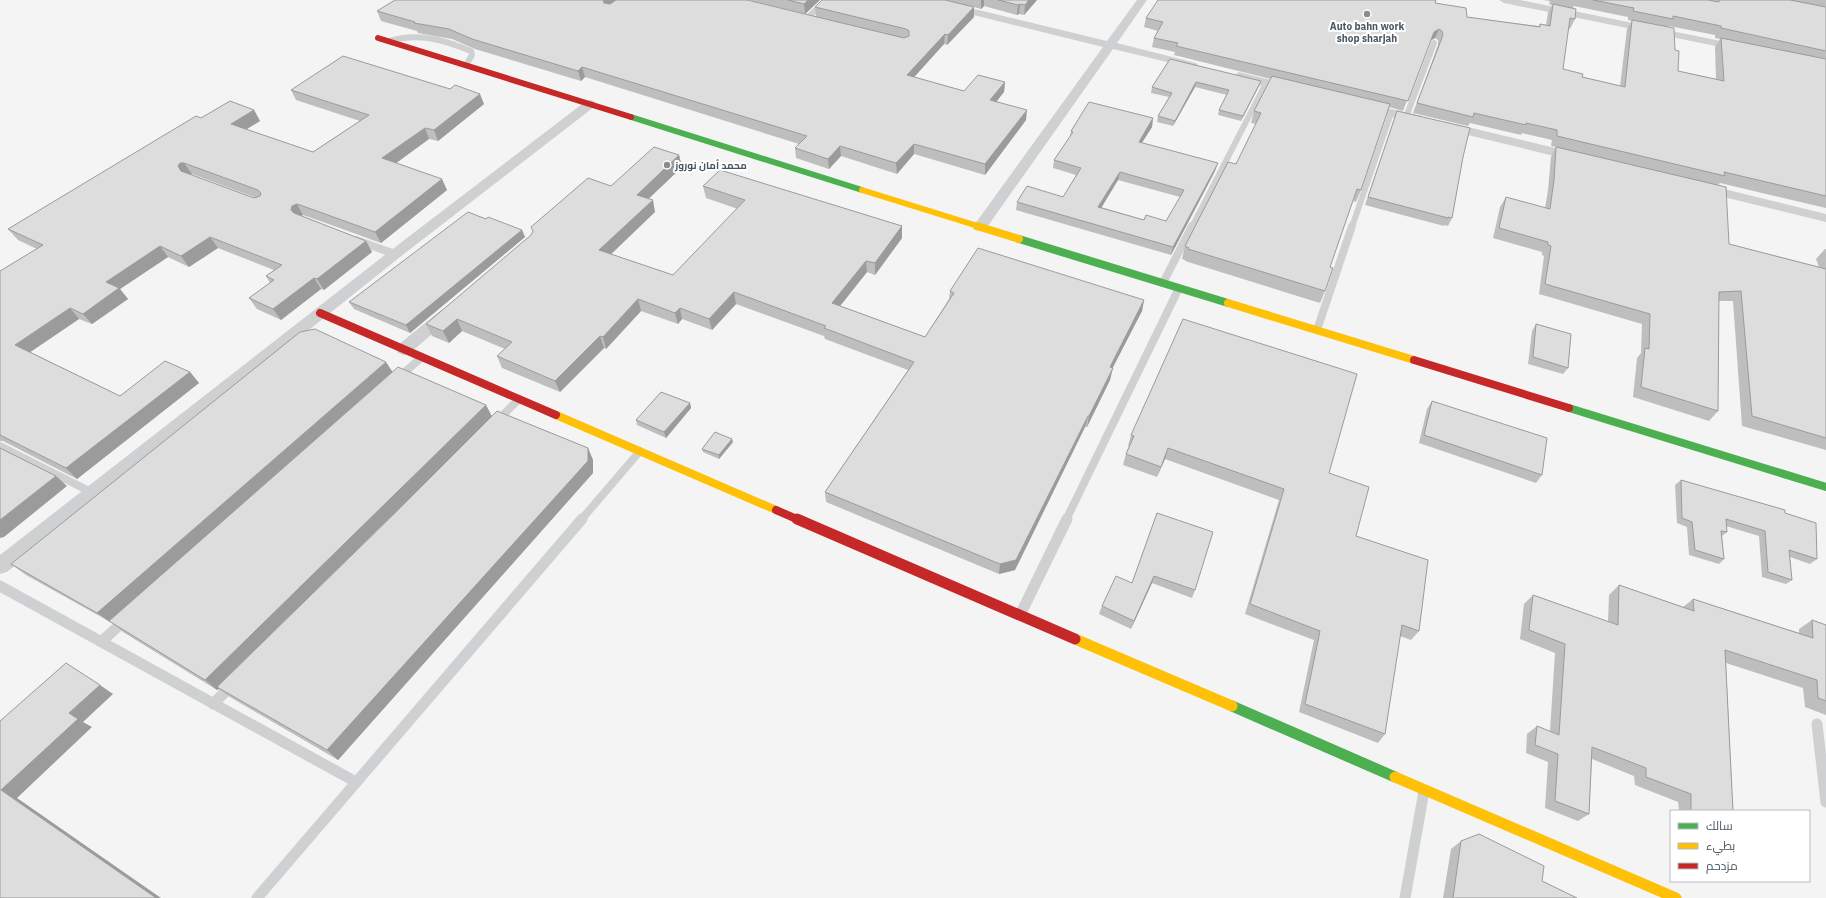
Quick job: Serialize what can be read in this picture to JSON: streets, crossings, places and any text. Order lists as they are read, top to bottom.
{
  "places": ["Auto bahn work shop sharjah", "محمد أمان نوروز"],
  "legend": ["سالك", "بطيء", "مزدحم"]
}
